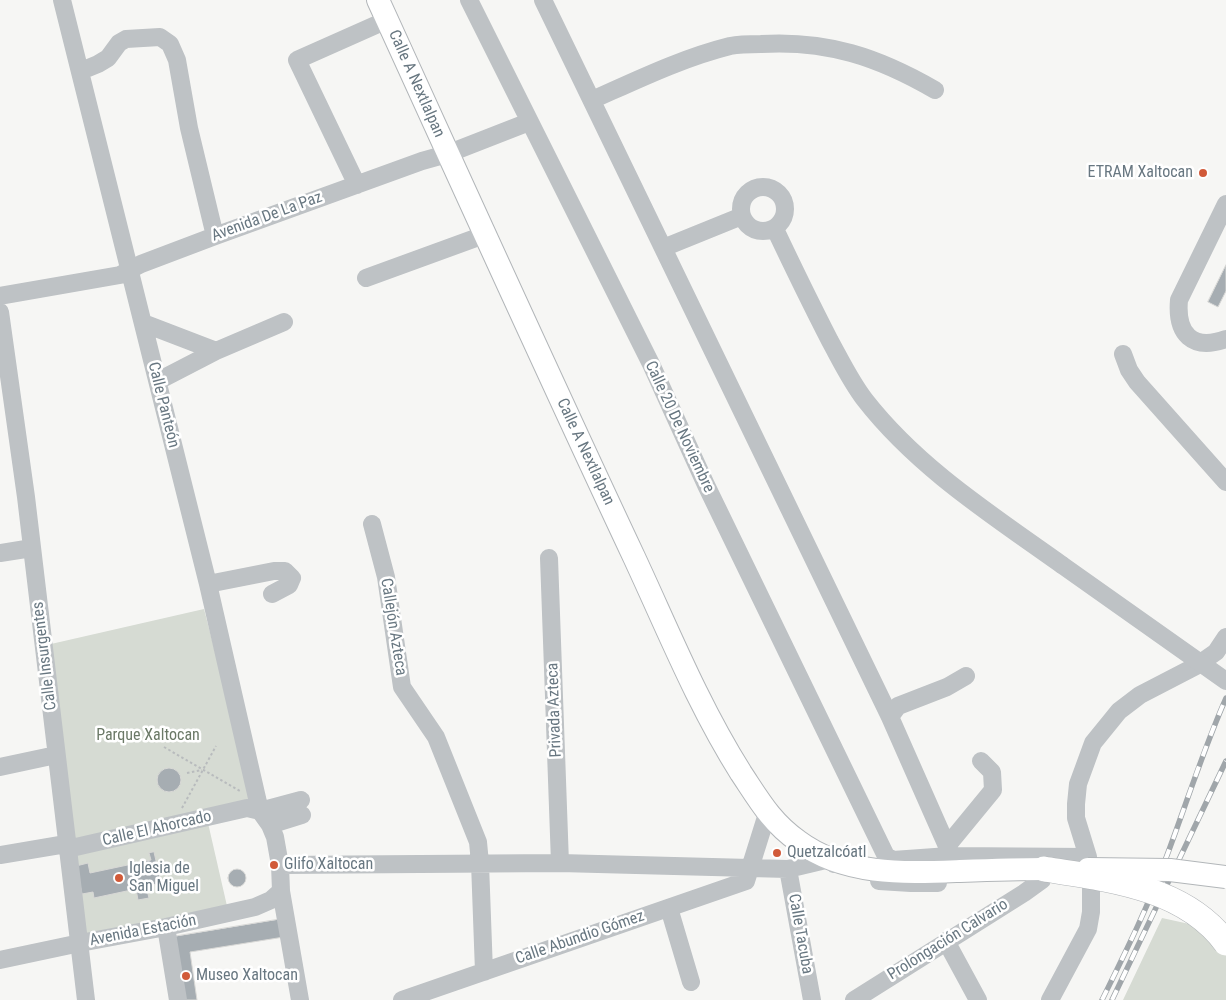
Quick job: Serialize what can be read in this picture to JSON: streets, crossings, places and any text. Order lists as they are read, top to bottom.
{
  "streets": {
    "main road": ["Calle A Nextlalpan"],
    "street": [
      "Avenida De La Paz",
      "Calle Panteón",
      "Calle 20 De Noviembre",
      "Callejón Azteca",
      "Calle Insurgentes",
      "Privada Azteca",
      "Calle El Ahorcado",
      "Avenida Estación",
      "Calle Tacuba",
      "Calle Abundio Gómez",
      "Prolongación Calvario"
    ]
  },
  "crossings": [
    ["Calle A Nextlalpan", "Avenida De La Paz"],
    ["Calle A Nextlalpan", "Prolongación Calvario"],
    ["Avenida De La Paz", "Calle Panteón"],
    ["Avenida De La Paz", "Calle 20 De Noviembre"],
    ["Calle Panteón", "Calle El Ahorcado"],
    ["Calle Panteón", "Avenida Estación"],
    ["Callejón Azteca", "Calle Abundio Gómez"],
    ["Calle Insurgentes", "Calle El Ahorcado"],
    ["Calle Insurgentes", "Avenida Estación"]
  ],
  "parks": ["Parque Xaltocan"],
  "places": [
    "ETRAM Xaltocan",
    "Quetzalcóatl",
    "Glifo Xaltocan",
    "Iglesia de San Miguel",
    "Museo Xaltocan"
  ]
}
